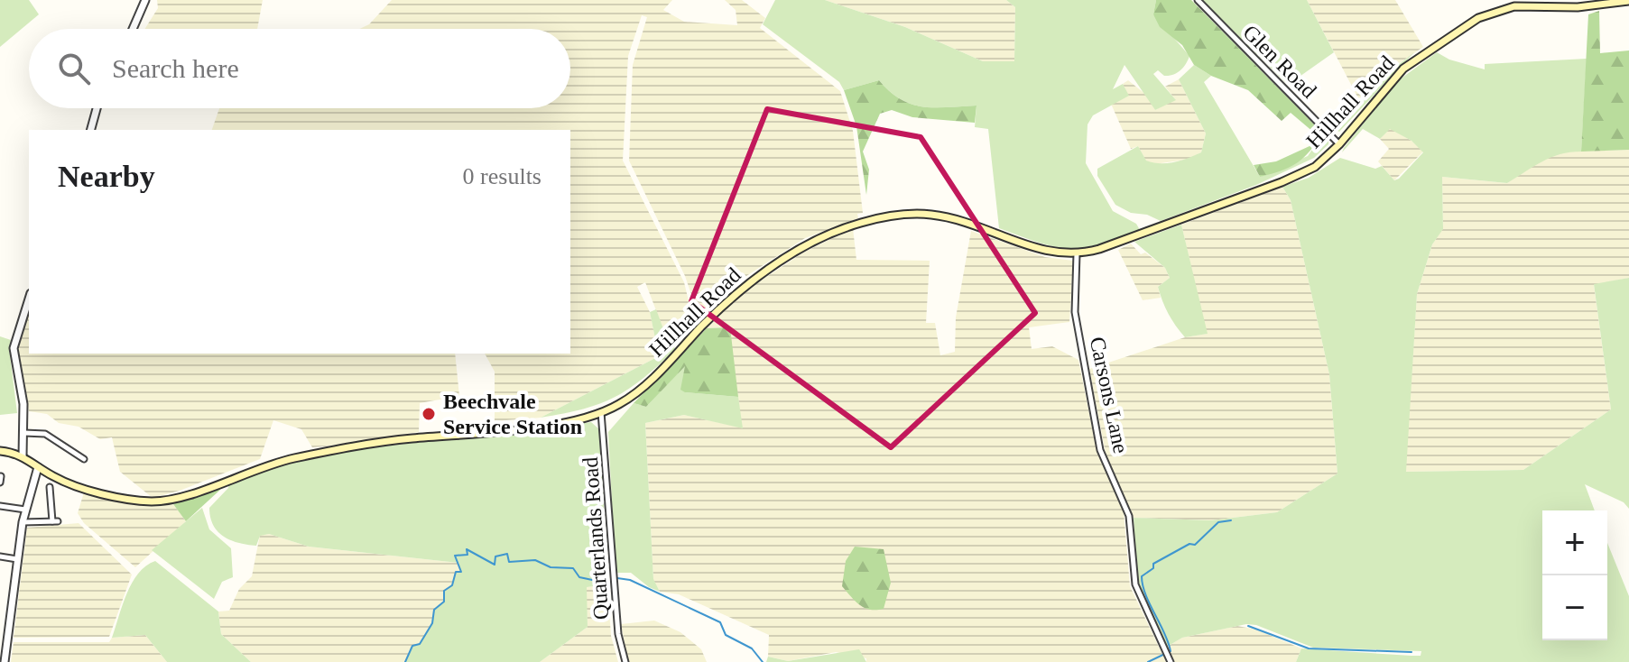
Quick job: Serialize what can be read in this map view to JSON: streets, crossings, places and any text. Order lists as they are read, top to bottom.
{
  "streets": {
    "main road": ["Hillhall Road"],
    "street": ["Glen Road", "Carsons Lane", "Quarterlands Road"]
  },
  "crossings": [
    ["Glen Road", "Hillhall Road"],
    ["Hillhall Road", "Carsons Lane"],
    ["Hillhall Road", "Quarterlands Road"]
  ],
  "places": ["Beechvale Service Station"],
  "page": {
    "search": "Search here",
    "heading": ["Nearby", "0 results"],
    "map_buttons": ["+", "−"]
  }
}
